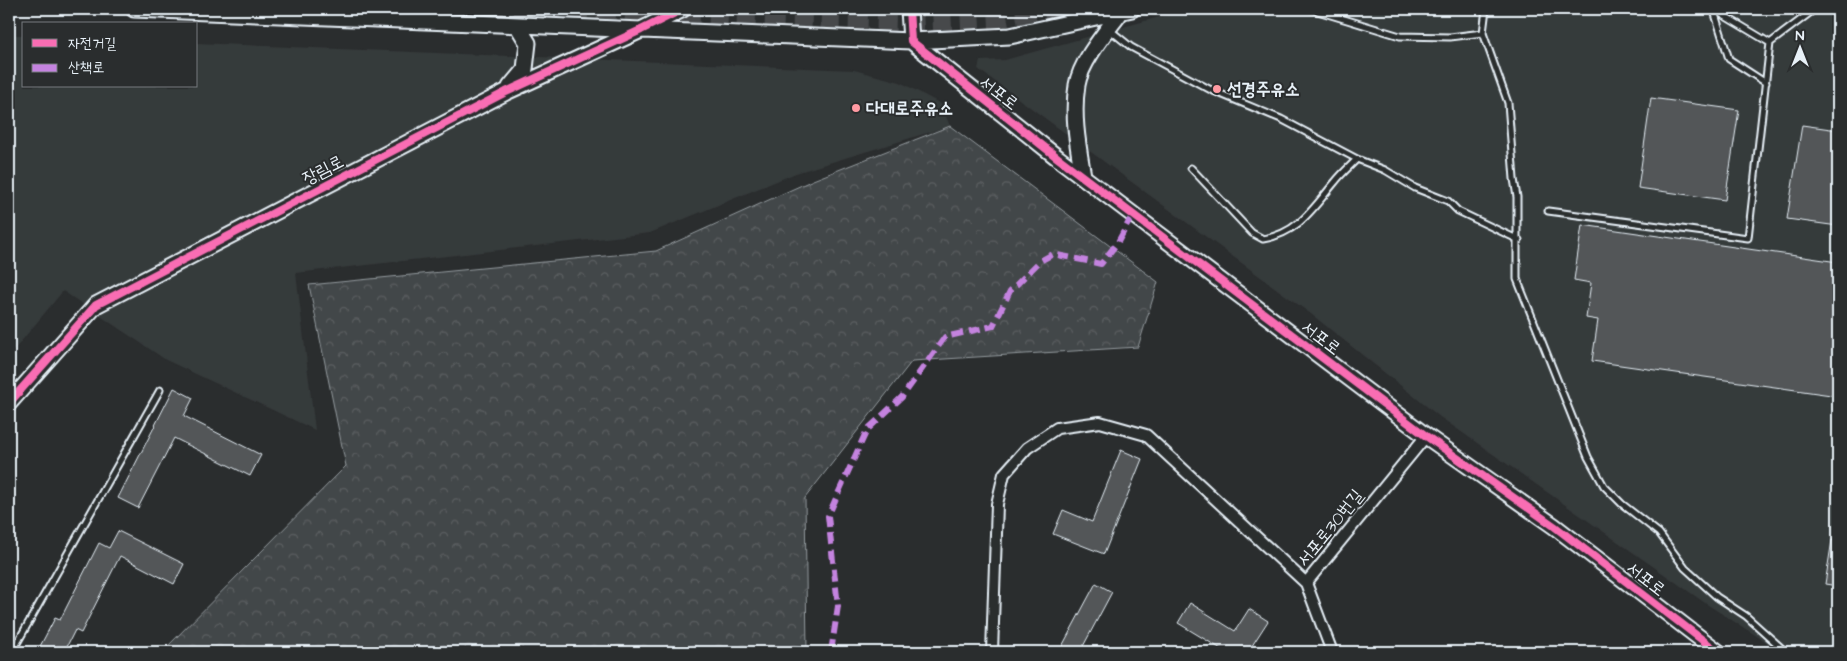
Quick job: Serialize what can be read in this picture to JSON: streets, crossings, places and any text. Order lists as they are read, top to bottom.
{
  "streets": {
    "street": ["서포로", "장림로", "서포로30번길"]
  },
  "crossings": [
    ["서포로", "서포로30번길"]
  ],
  "places": ["선경주유소", "다대로주유소"],
  "legend": ["자전거길", "산책로"],
  "north": "top"
}
